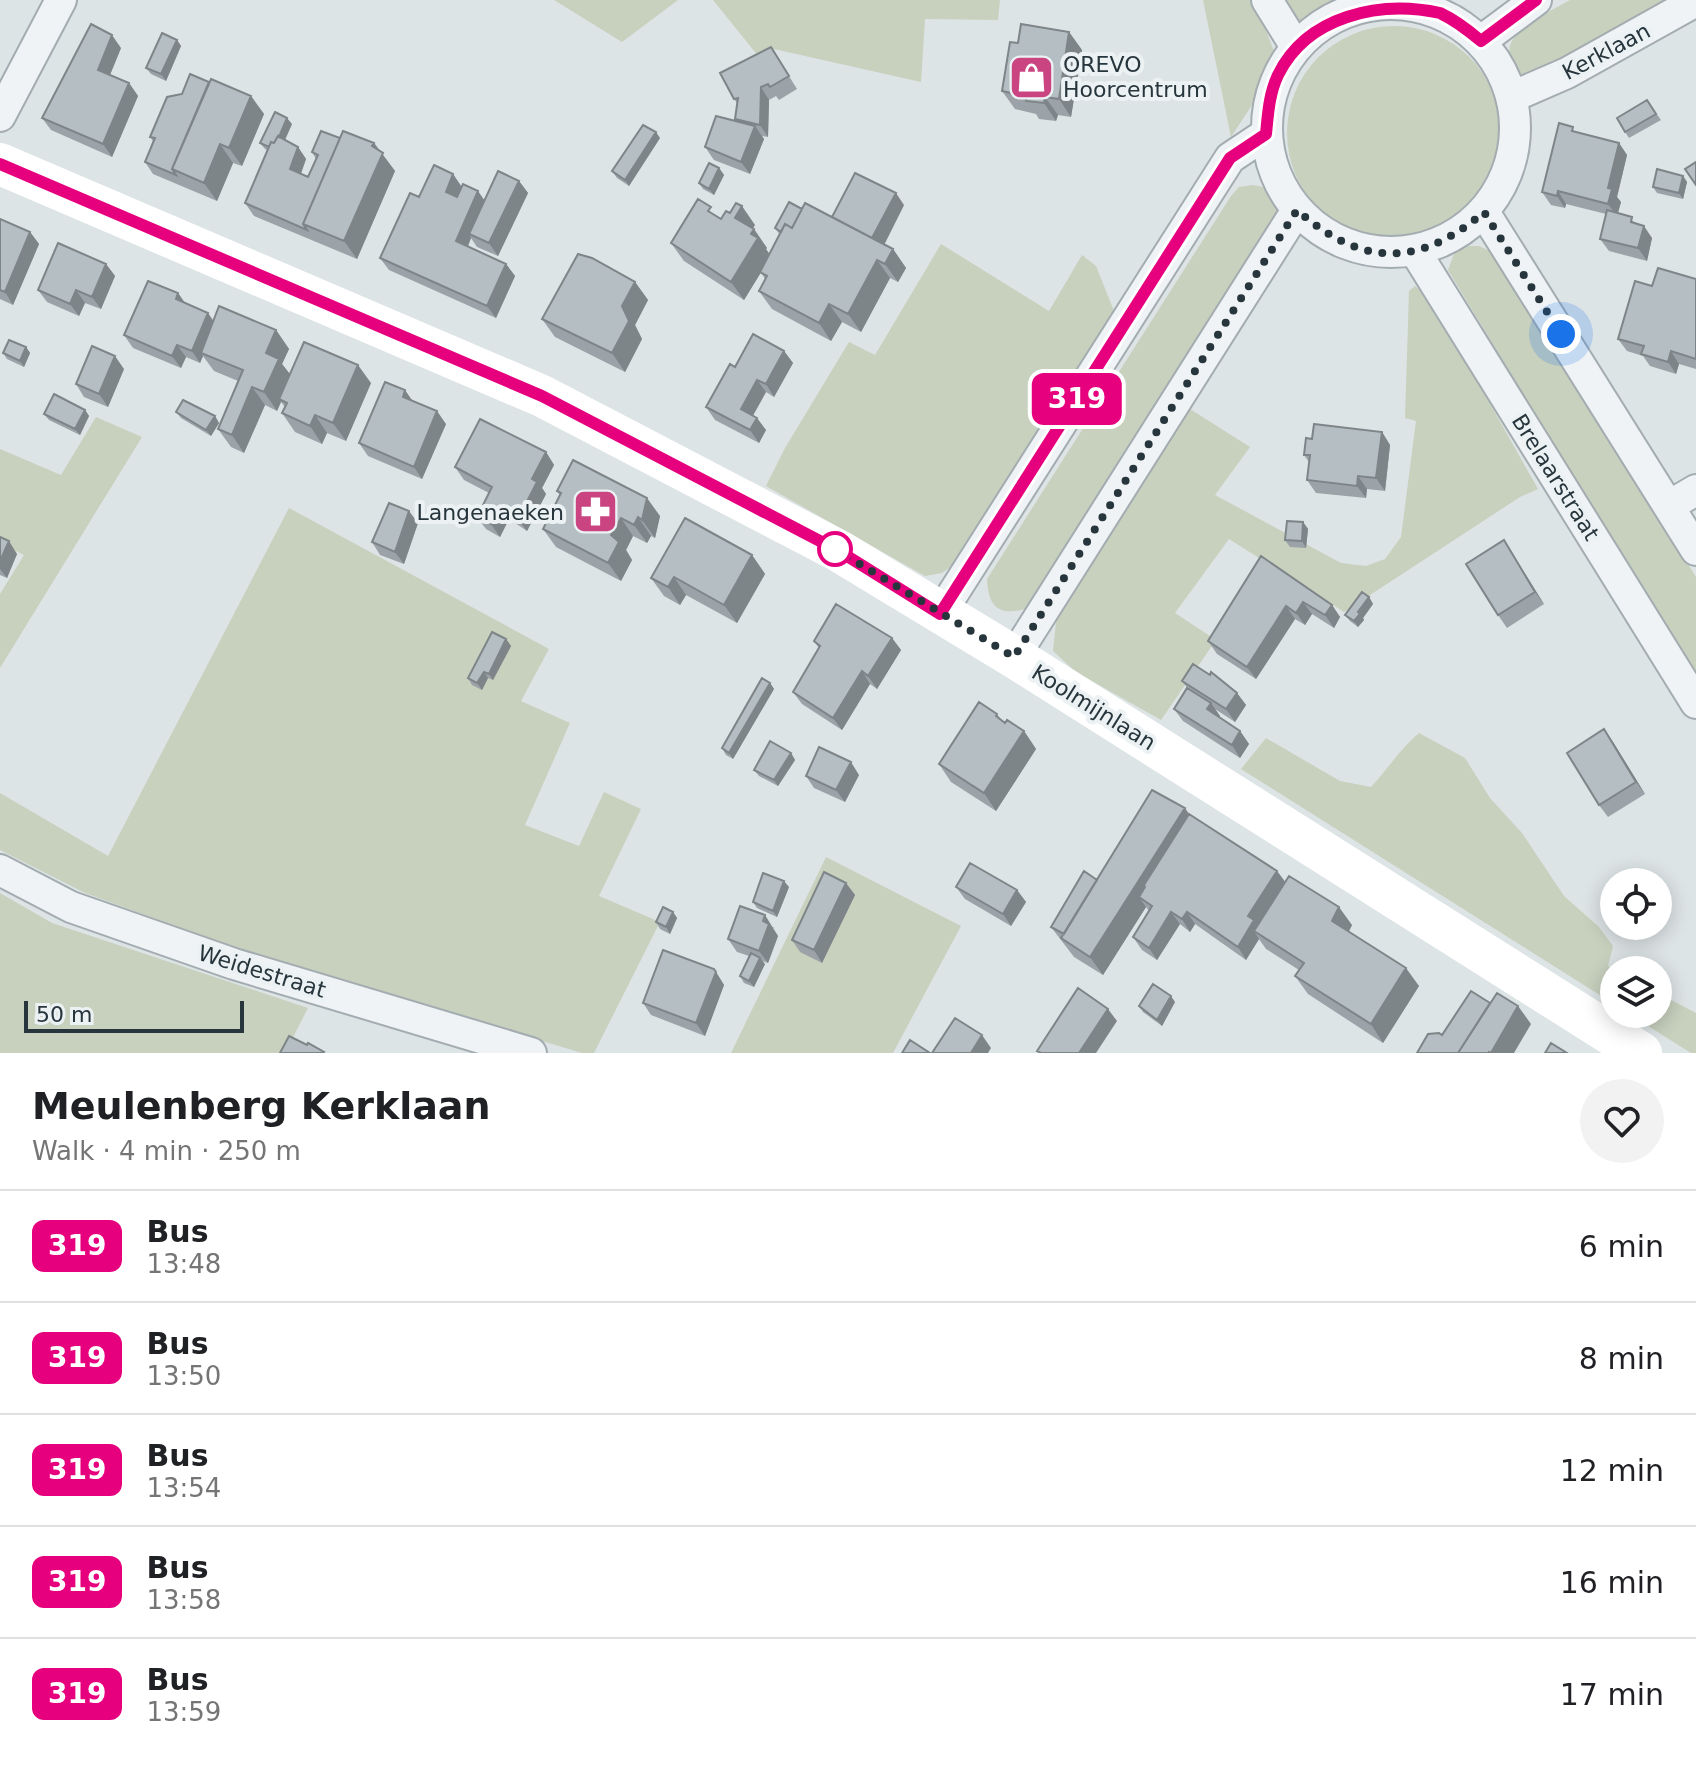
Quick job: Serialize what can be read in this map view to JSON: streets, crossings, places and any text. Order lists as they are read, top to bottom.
{
  "streets": {
    "street": [
      "Kerklaan",
      "Brelaarstraat",
      "Koolmijnlaan",
      "Weidestraat"
    ]
  },
  "crossings": [
    ["Kerklaan", "Brelaarstraat"]
  ],
  "places": {
    "shop": ["OREVO Hoorcentrum"],
    "pharmacy": ["Langenaeken"]
  },
  "lines": ["bus line 319"],
  "scale_bar": "50 m",
  "page": {
    "on_map": "319",
    "scale": "50 m",
    "heading": ["Meulenberg Kerklaan", "Walk · 4 min · 250 m"],
    "list": [
      {
        "mark": "319",
        "name": "Bus",
        "note": "13:48",
        "value": "6 min"
      },
      {
        "mark": "319",
        "name": "Bus",
        "note": "13:50",
        "value": "8 min"
      },
      {
        "mark": "319",
        "name": "Bus",
        "note": "13:54",
        "value": "12 min"
      },
      {
        "mark": "319",
        "name": "Bus",
        "note": "13:58",
        "value": "16 min"
      },
      {
        "mark": "319",
        "name": "Bus",
        "note": "13:59",
        "value": "17 min"
      }
    ]
  }
}
